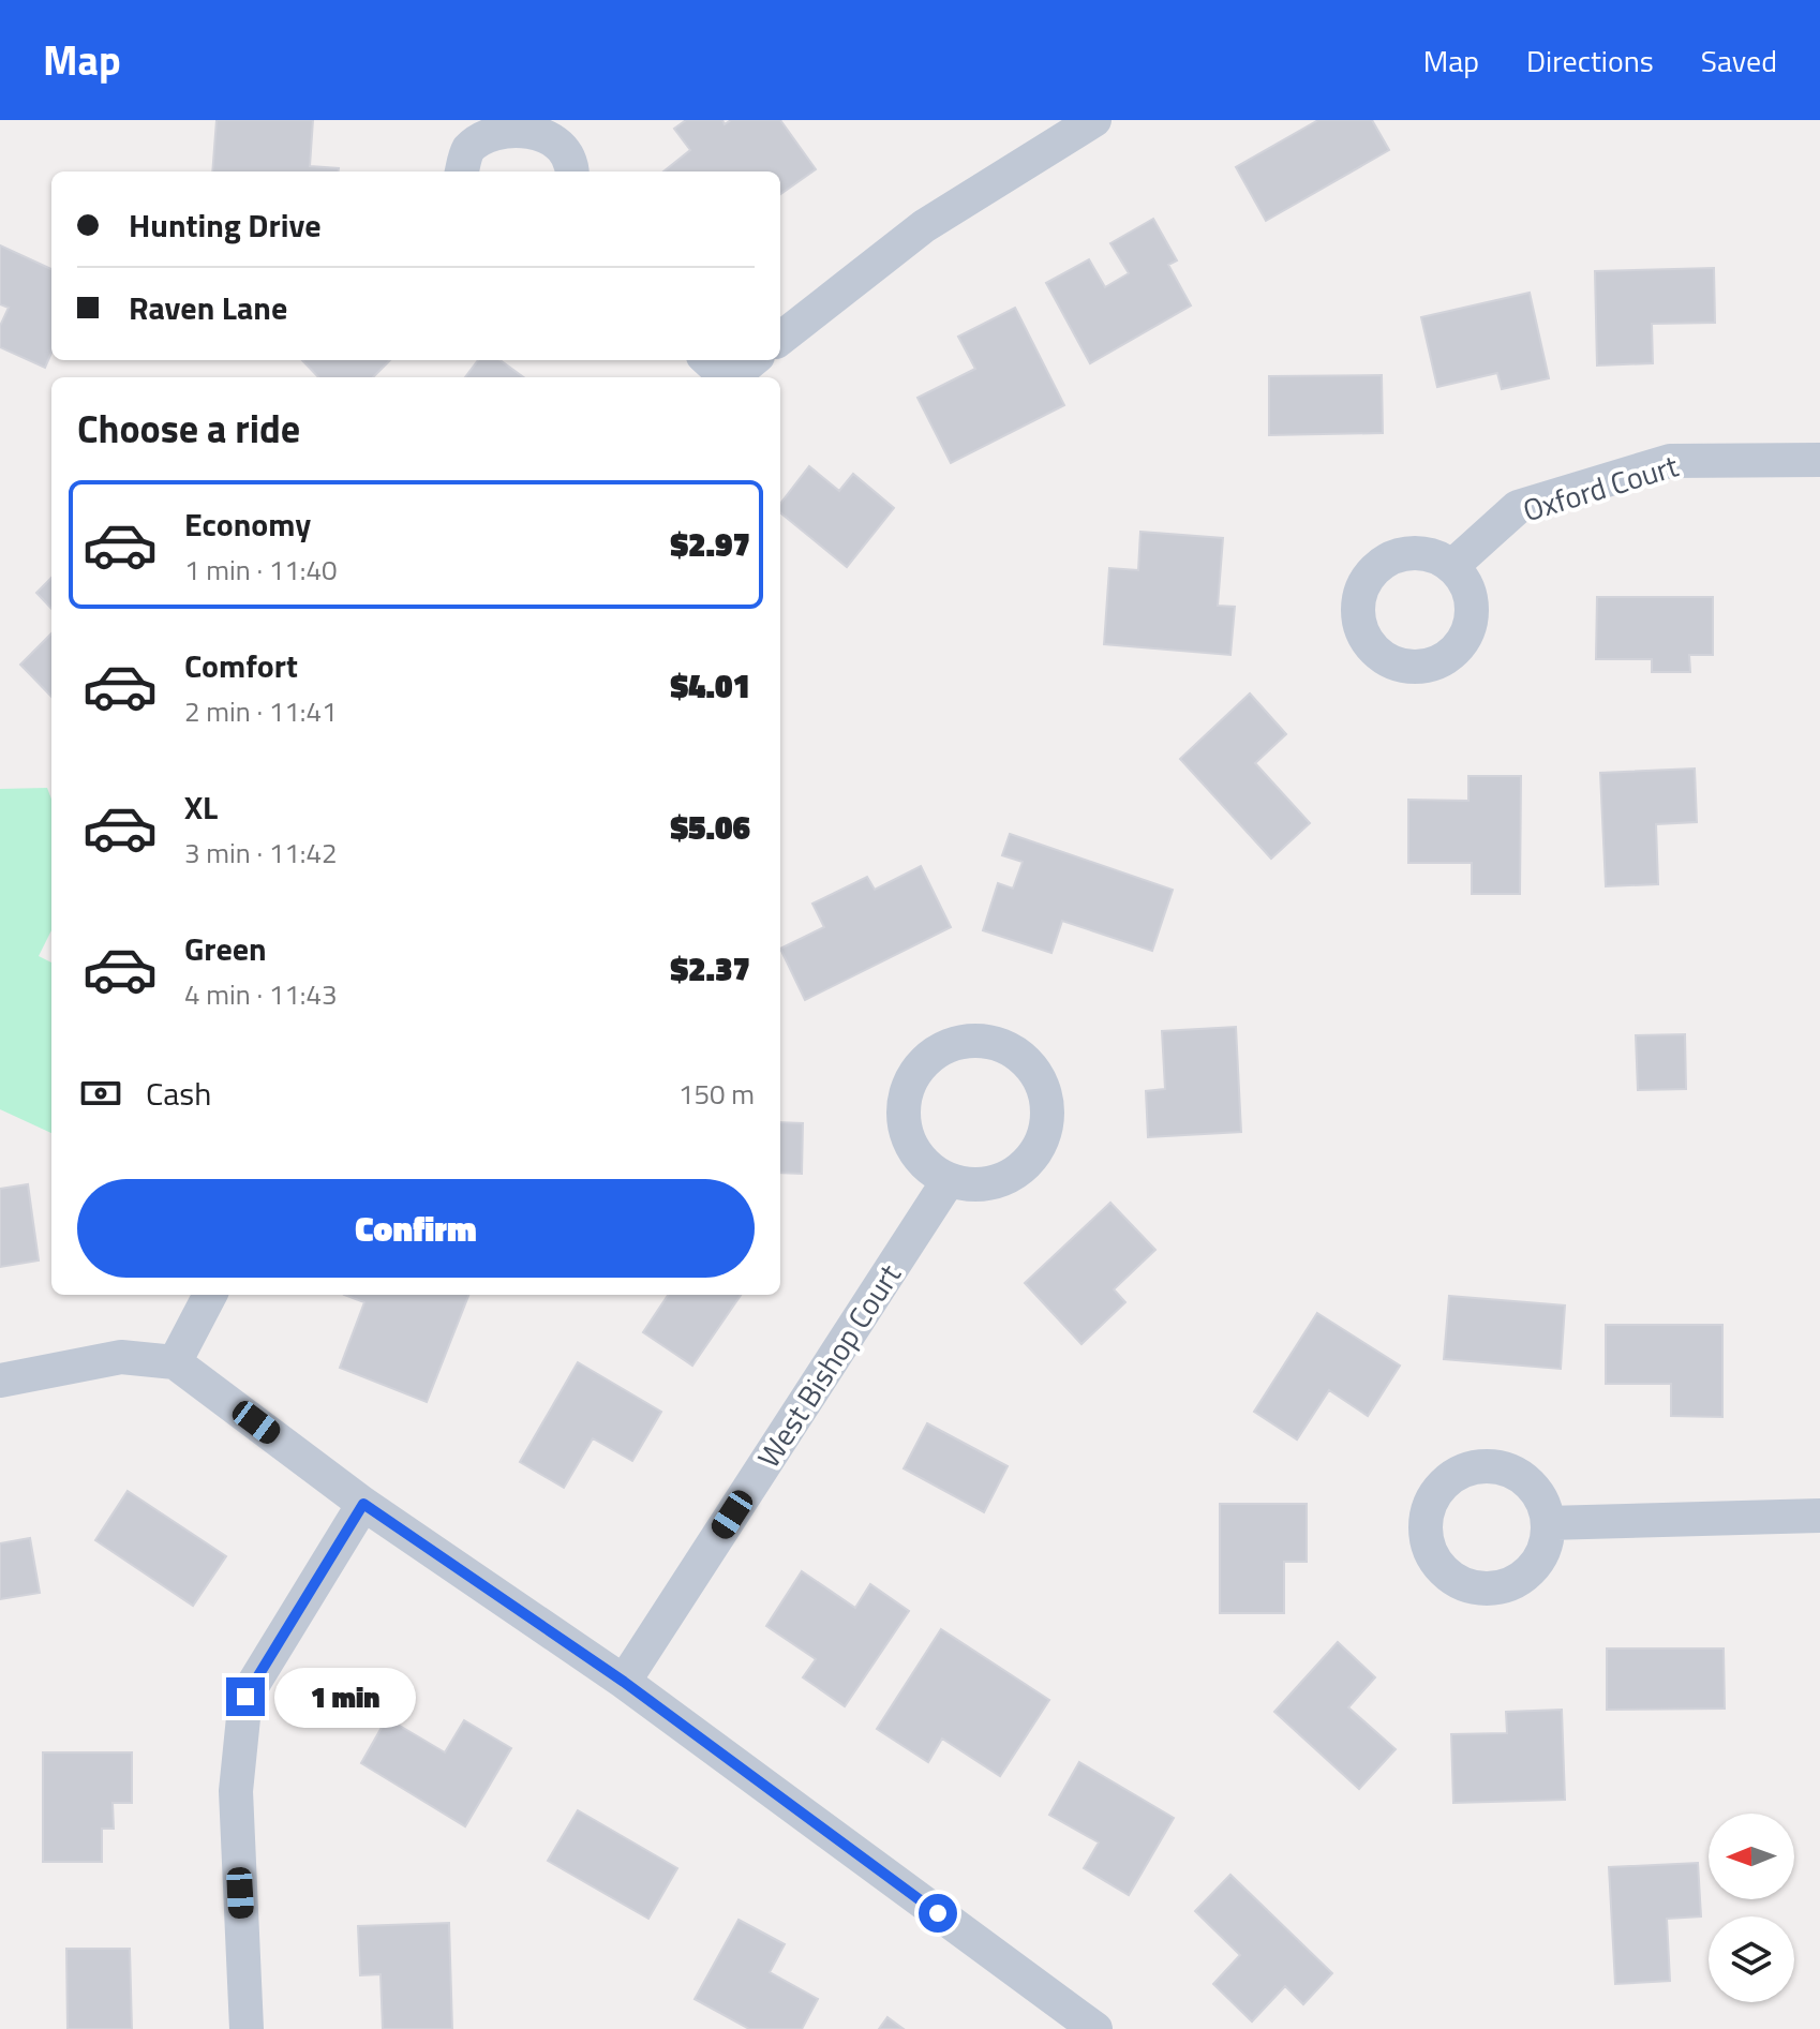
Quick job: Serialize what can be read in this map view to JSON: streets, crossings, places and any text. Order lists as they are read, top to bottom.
{
  "streets": {
    "street": ["Oxford Court", "West Bishop Court"]
  },
  "north": "left",
  "page": {
    "header": "Map",
    "nav": ["Map", "Directions", "Saved"],
    "banner": ["Hunting Drive", "Raven Lane"],
    "heading": "Choose a ride",
    "list": [
      {
        "name": "Economy",
        "note": "1 min · 11:40",
        "value": "$2.97"
      },
      {
        "name": "Comfort",
        "note": "2 min · 11:41",
        "value": "$4.01"
      },
      {
        "name": "XL",
        "note": "3 min · 11:42",
        "value": "$5.06"
      },
      {
        "name": "Green",
        "note": "4 min · 11:43",
        "value": "$2.37"
      }
    ],
    "pay": ["Cash", "150 m"],
    "buttons": "Confirm",
    "bubble": "1 min"
  }
}
